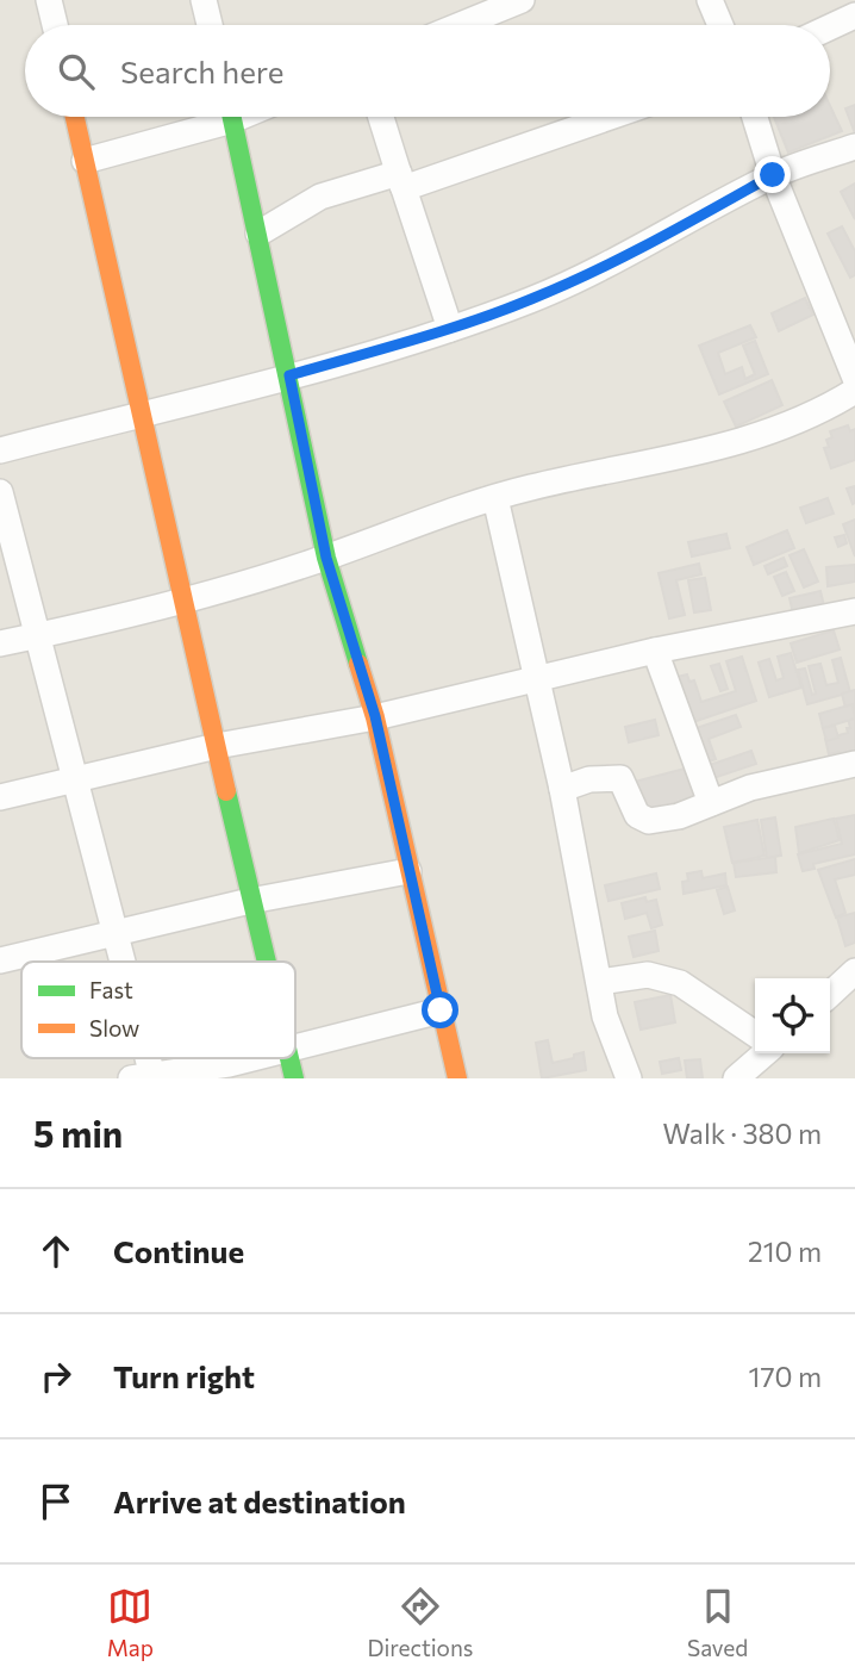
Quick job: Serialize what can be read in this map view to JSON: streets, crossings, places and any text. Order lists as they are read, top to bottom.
{
  "legend": ["Fast", "Slow"],
  "page": {
    "search": "Search here",
    "heading": ["5 min", "Walk · 380 m"],
    "list": [
      ["Continue", "210 m"],
      ["Turn right", "170 m"],
      "Arrive at destination"
    ],
    "nav": ["Map", "Directions", "Saved"]
  }
}
